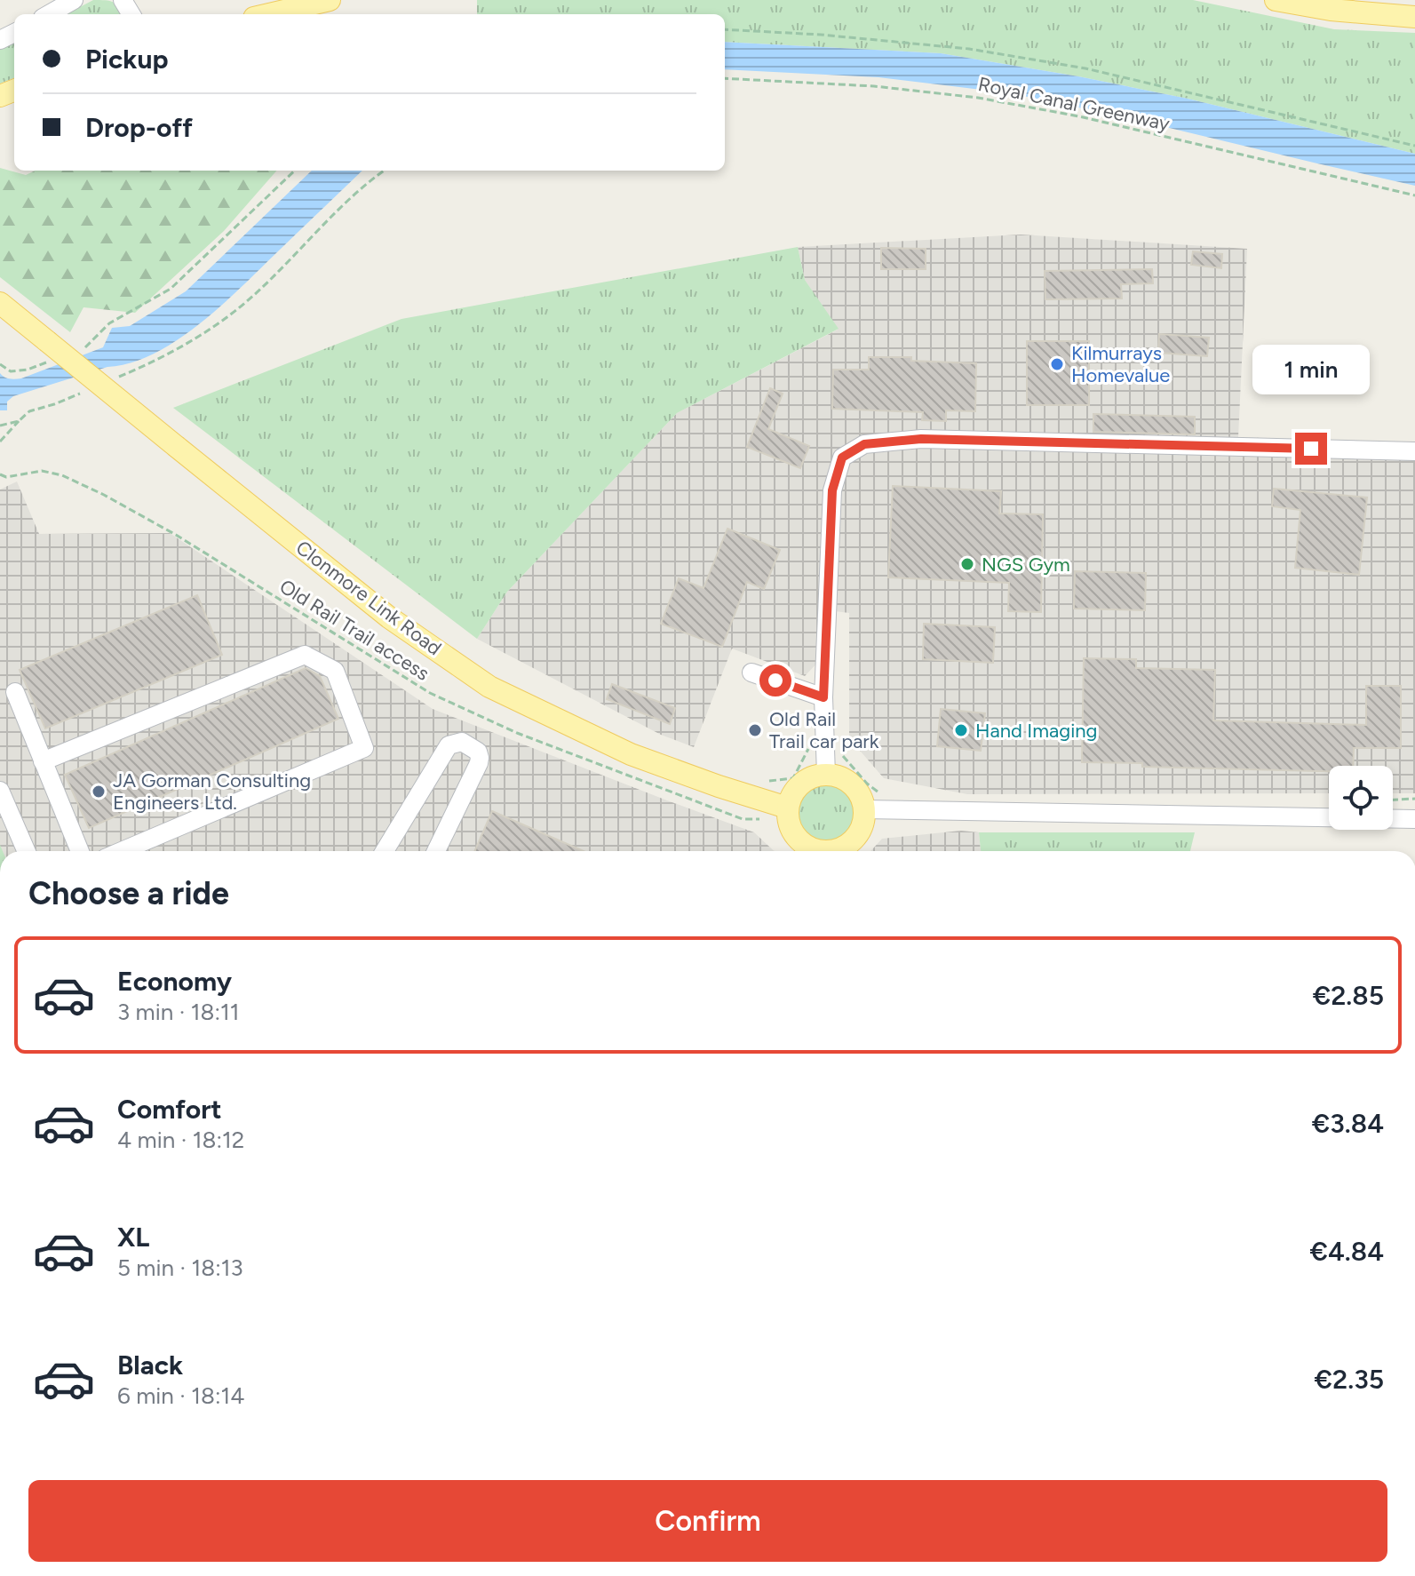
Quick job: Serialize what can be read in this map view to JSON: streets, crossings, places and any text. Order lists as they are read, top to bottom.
{
  "streets": {
    "main road": ["Clonmore Link Road"],
    "path": ["Royal Canal Greenway", "Old Rail Trail access"]
  },
  "crossings": [
    ["Clonmore Link Road", "Old Rail Trail access"]
  ],
  "places": [
    "Kilmurrays Homevalue",
    "NGS Gym",
    "Old Rail Trail car park",
    "Hand Imaging",
    "JA Gorman Consulting Engineers Ltd."
  ],
  "page": {
    "banner": ["Pickup", "Drop-off"],
    "bubble": "1 min",
    "heading": "Choose a ride",
    "list": [
      {
        "name": "Economy",
        "note": "3 min · 18:11",
        "value": "€2.85"
      },
      {
        "name": "Comfort",
        "note": "4 min · 18:12",
        "value": "€3.84"
      },
      {
        "name": "XL",
        "note": "5 min · 18:13",
        "value": "€4.84"
      },
      {
        "name": "Black",
        "note": "6 min · 18:14",
        "value": "€2.35"
      }
    ],
    "buttons": "Confirm"
  }
}
